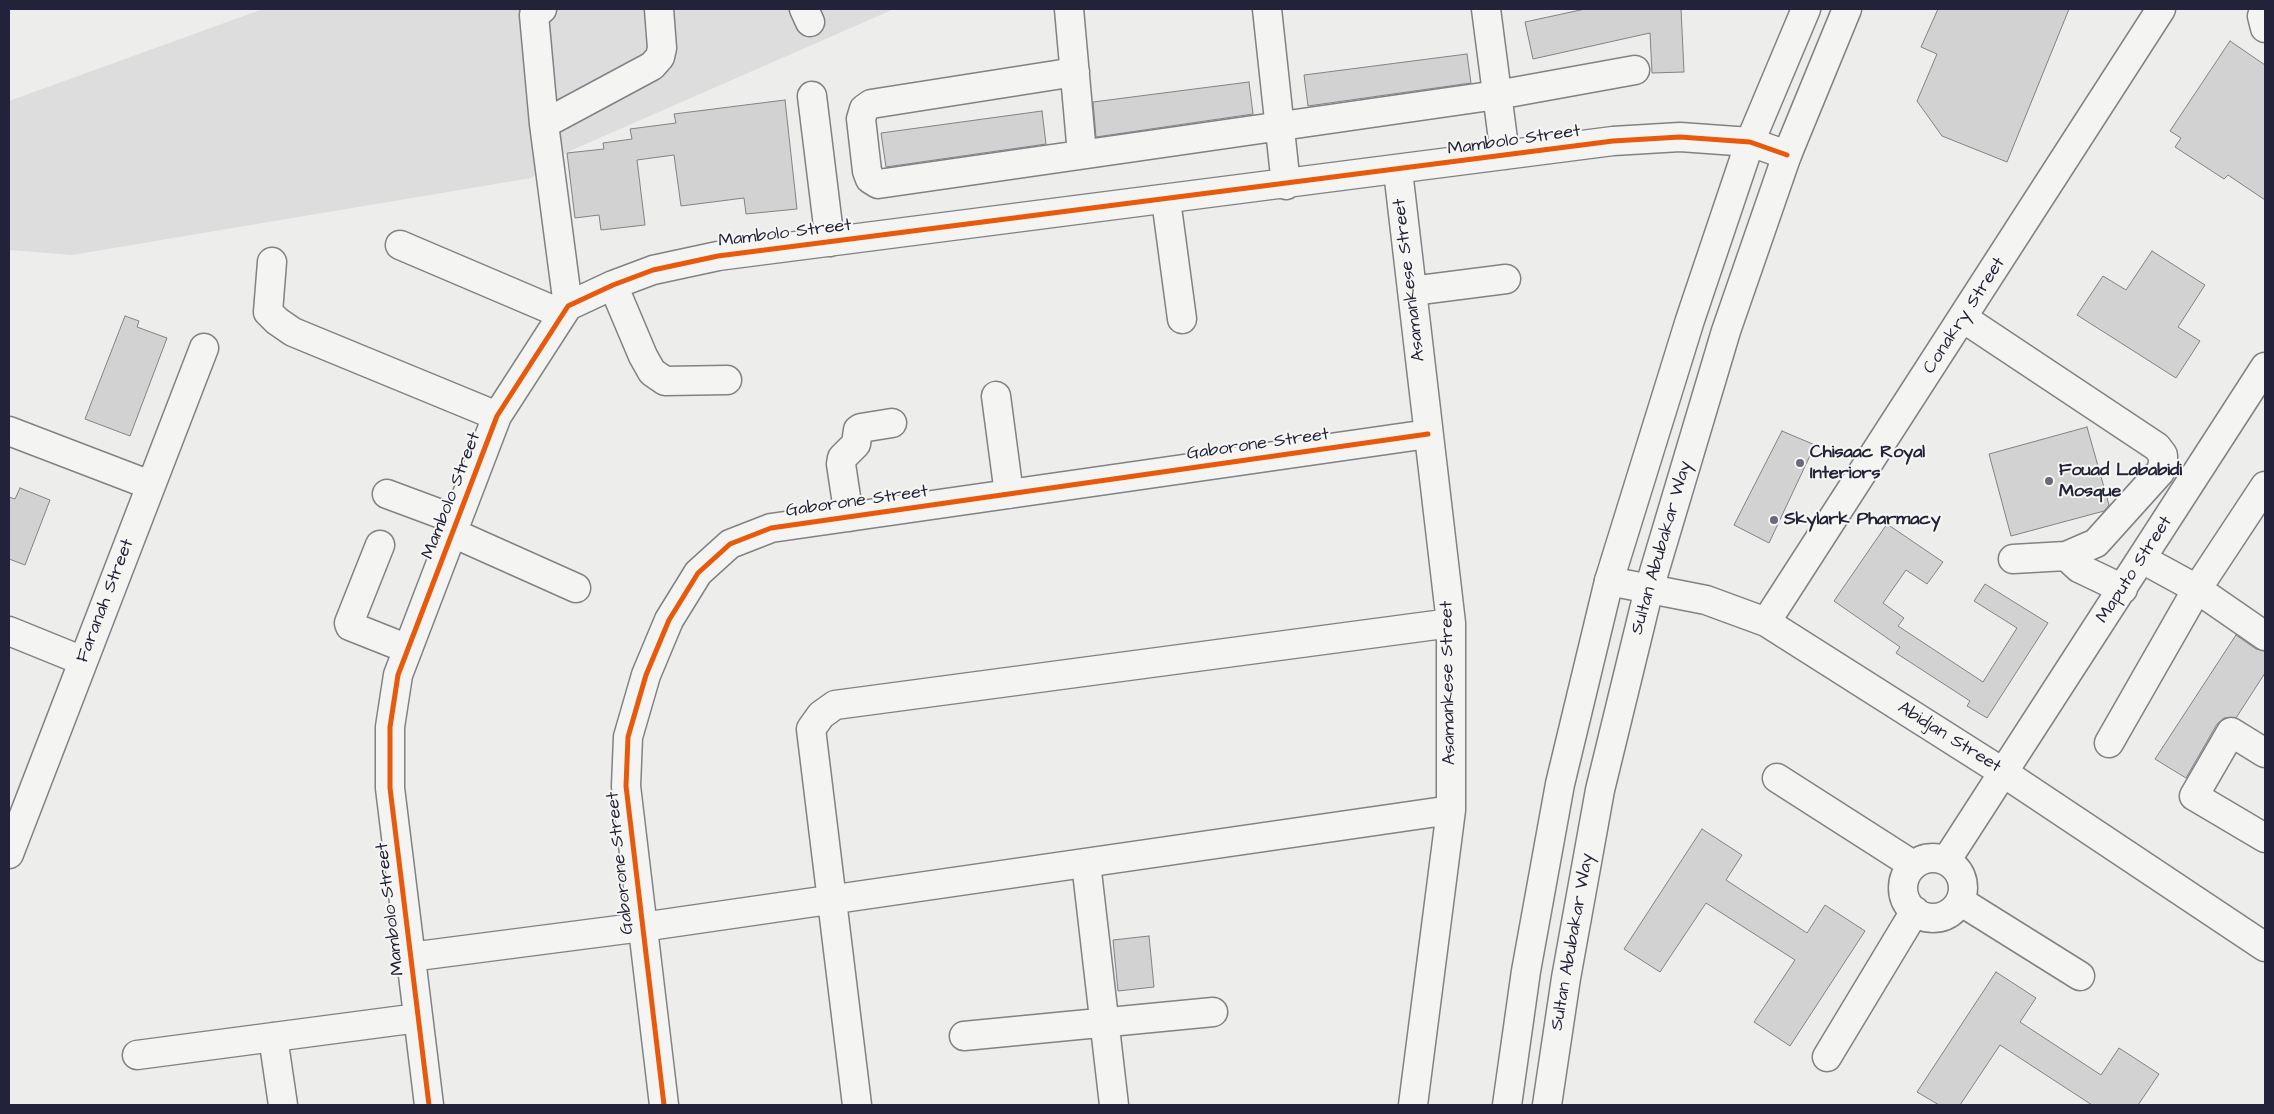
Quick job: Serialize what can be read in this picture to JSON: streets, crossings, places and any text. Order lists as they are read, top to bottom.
{
  "streets": {
    "street": [
      "Mambolo Street",
      "Asamankese Street",
      "Conakry Street",
      "Gaborone Street",
      "Sultan Abubakar Way",
      "Maputo Street",
      "Faranah Street",
      "Abidjan Street"
    ]
  },
  "crossings": [
    ["Mambolo Street", "Asamankese Street"],
    ["Mambolo Street", "Sultan Abubakar Way"],
    ["Asamankese Street", "Gaborone Street"],
    ["Conakry Street", "Abidjan Street"],
    ["Sultan Abubakar Way", "Abidjan Street"],
    ["Maputo Street", "Abidjan Street"]
  ],
  "places": ["Chisaac Royal Interiors", "Fouad Lababidi Mosque", "Skylark Pharmacy"]
}
